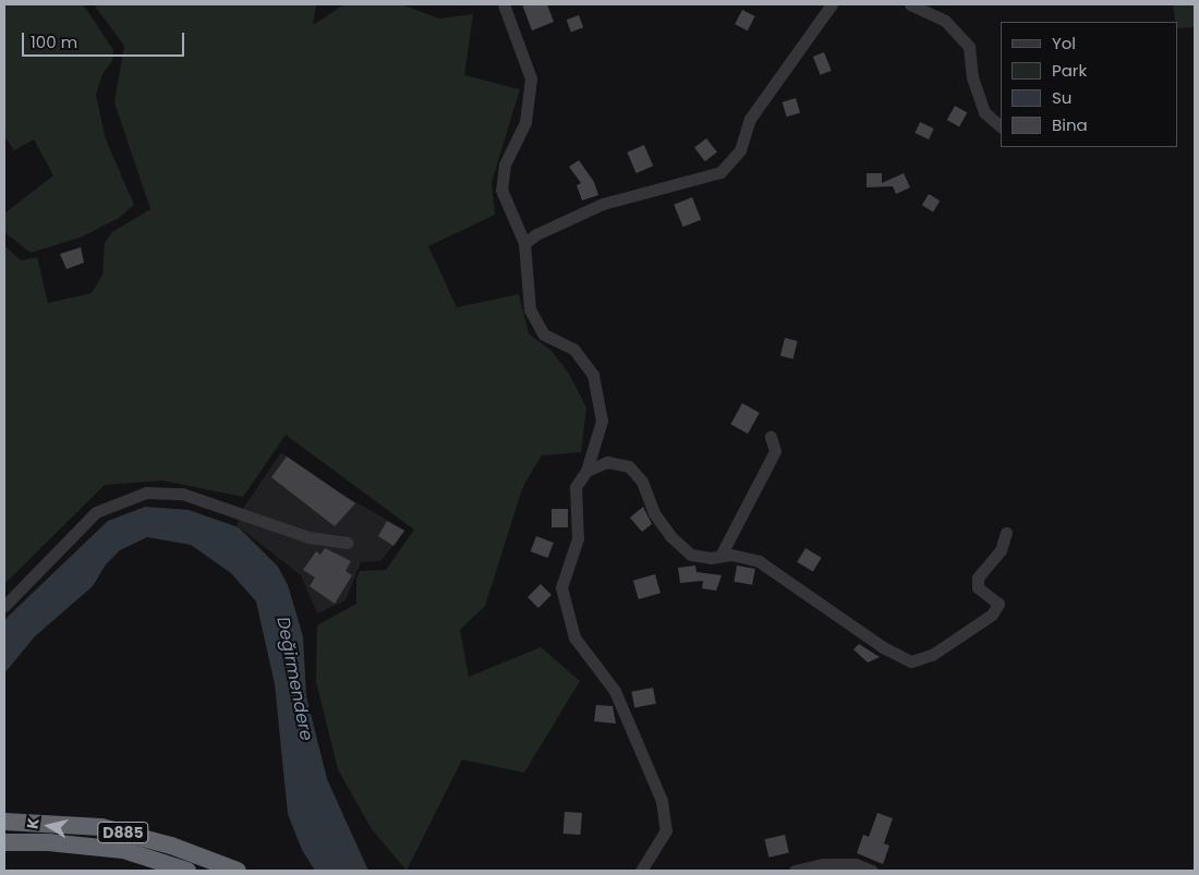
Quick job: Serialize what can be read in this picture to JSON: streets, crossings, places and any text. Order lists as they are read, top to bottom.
{
  "streets": {
    "highway": ["D885"]
  },
  "water": ["Değirmendere"],
  "legend": [
    "Yol",
    "Park",
    "Su",
    "Bina"
  ],
  "scale_bar": "100 m",
  "north": "left"
}
